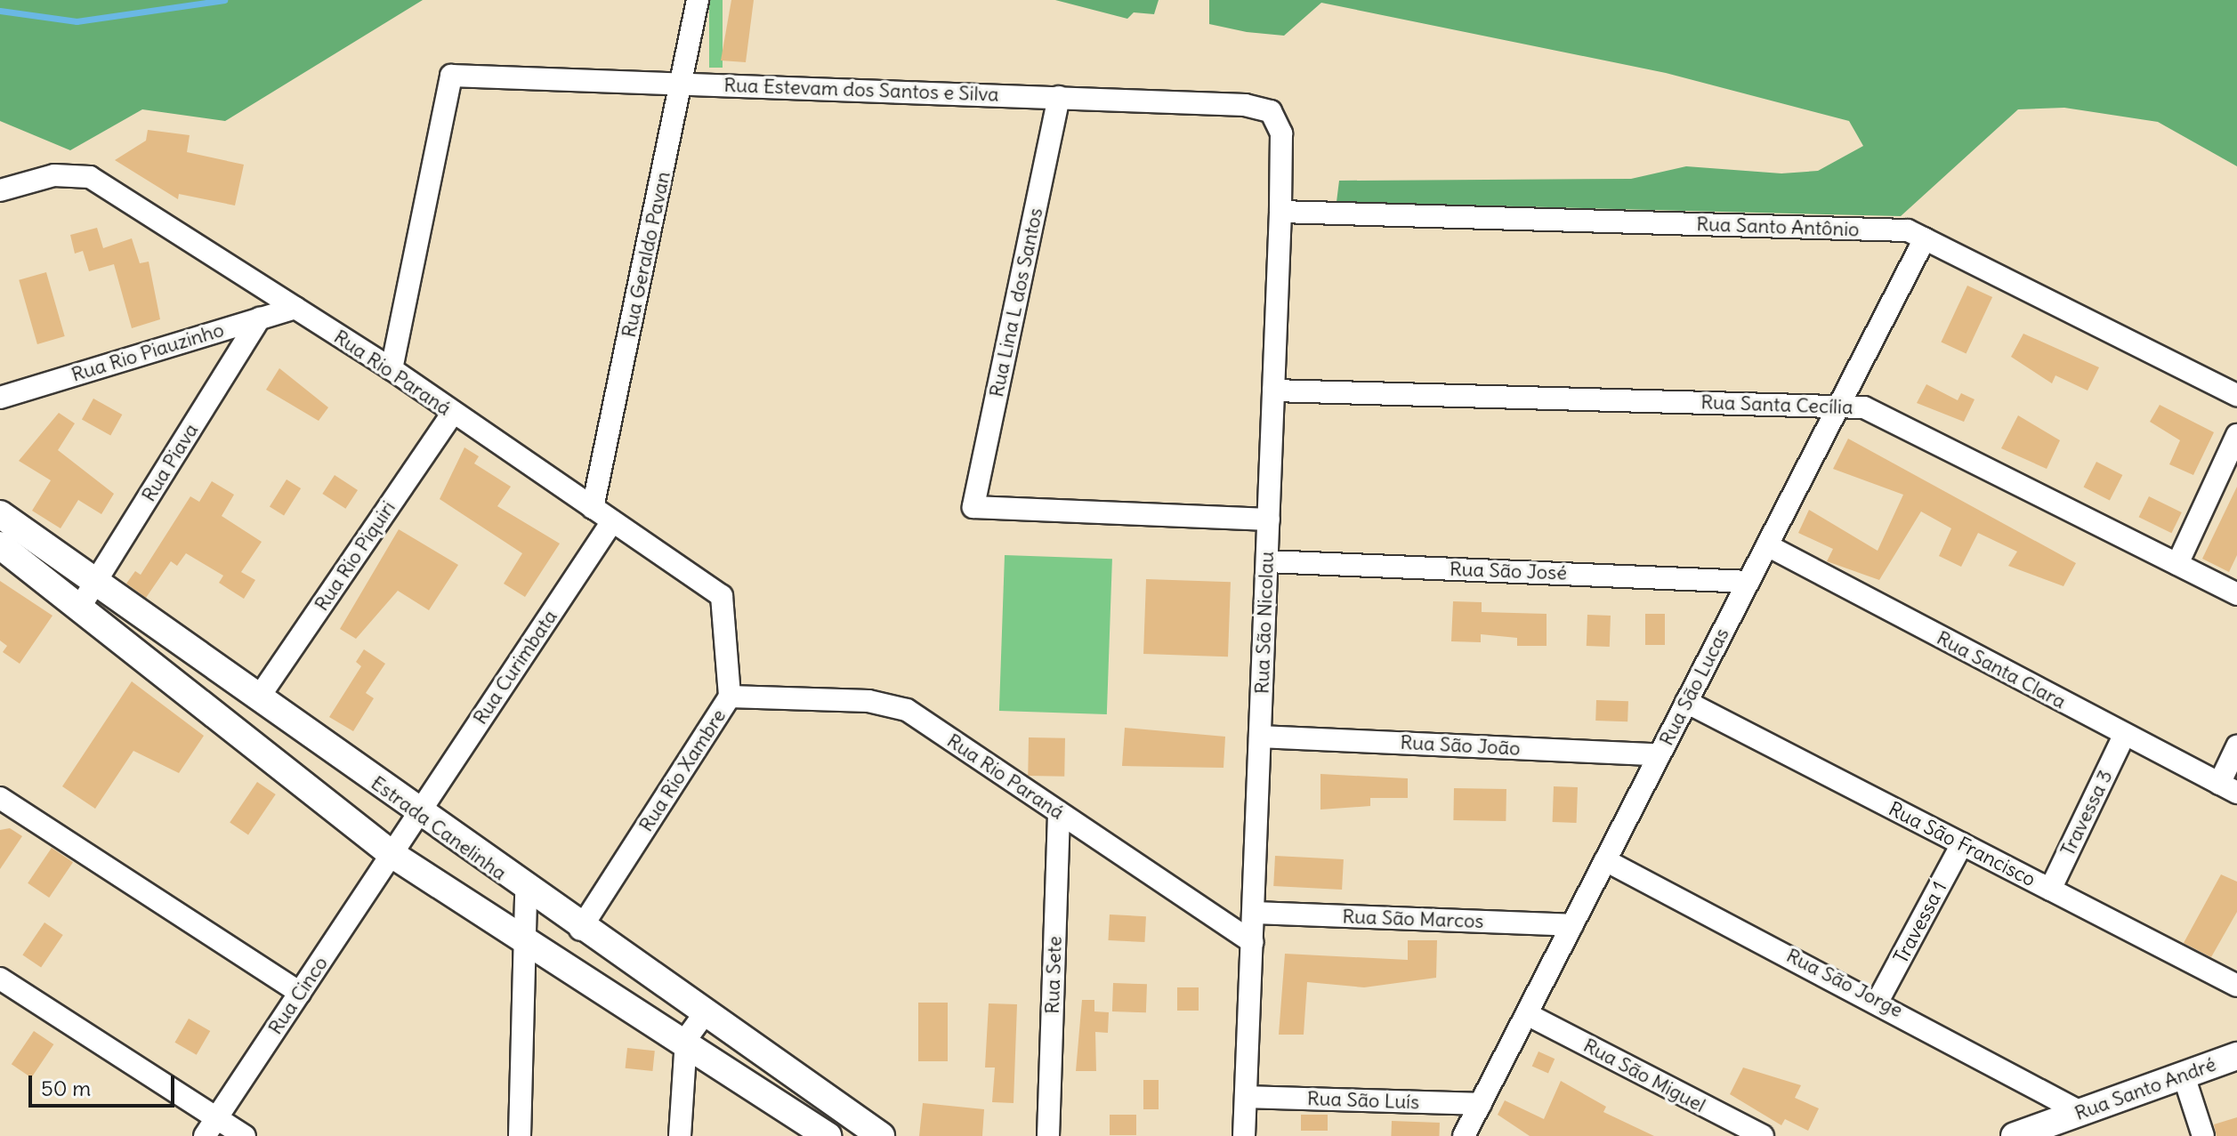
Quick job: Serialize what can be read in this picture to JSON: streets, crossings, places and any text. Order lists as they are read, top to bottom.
{
  "streets": {
    "street": [
      "Rua Estevam dos Santos e Silva",
      "Rua Santo Antônio",
      "Rua Geraldo Pavan",
      "Rua Lina L dos Santos",
      "Rua Rio Piauzinho",
      "Rua Rio Paraná",
      "Rua Santa Cecília",
      "Rua Piava",
      "Rua Rio Piquiri",
      "Rua São José",
      "Rua São Nicolau",
      "Rua Curimbata",
      "Rua Santa Clara",
      "Rua São Lucas",
      "Rua São João",
      "Rua Rio Xambre",
      "Travessa 3",
      "Estrada Canelinha",
      "Rua São Francisco",
      "Rua São Marcos",
      "Travessa 1",
      "Rua Sete",
      "Rua São Jorge",
      "Rua Cinco",
      "Rua São Miguel",
      "Rua Santo André",
      "Rua São Luís"
    ]
  },
  "crossings": [
    ["Rua Estevam dos Santos e Silva", "Rua Geraldo Pavan"],
    ["Rua Estevam dos Santos e Silva", "Rua Lina L dos Santos"],
    ["Rua Estevam dos Santos e Silva", "Rua Rio Paraná"],
    ["Rua Estevam dos Santos e Silva", "Rua São Nicolau"],
    ["Rua Santo Antônio", "Rua São Nicolau"],
    ["Rua Santo Antônio", "Rua São Lucas"],
    ["Rua Geraldo Pavan", "Rua Rio Paraná"],
    ["Rua Lina L dos Santos", "Rua São Nicolau"],
    ["Rua Rio Piauzinho", "Rua Rio Paraná"],
    ["Rua Rio Piauzinho", "Rua Piava"],
    ["Rua Rio Paraná", "Rua Rio Piquiri"],
    ["Rua Rio Paraná", "Rua São Nicolau"],
    ["Rua Rio Paraná", "Rua Curimbata"],
    ["Rua Rio Paraná", "Rua Rio Xambre"],
    ["Rua Rio Paraná", "Rua Sete"],
    ["Rua Santa Cecília", "Rua São Nicolau"],
    ["Rua Santa Cecília", "Rua São Lucas"],
    ["Rua Piava", "Estrada Canelinha"],
    ["Rua Rio Piquiri", "Estrada Canelinha"],
    ["Rua São José", "Rua São Nicolau"],
    ["Rua São José", "Rua São Lucas"],
    ["Rua São Nicolau", "Rua São João"],
    ["Rua São Nicolau", "Rua São Marcos"],
    ["Rua São Nicolau", "Rua São Luís"],
    ["Rua Curimbata", "Estrada Canelinha"],
    ["Rua Curimbata", "Rua Cinco"],
    ["Rua Santa Clara", "Rua São Lucas"],
    ["Rua Santa Clara", "Travessa 3"],
    ["Rua São Lucas", "Rua São João"],
    ["Rua São Lucas", "Rua São Francisco"],
    ["Rua São Lucas", "Rua São Marcos"],
    ["Rua São Lucas", "Rua São Jorge"],
    ["Rua São Lucas", "Rua São Miguel"],
    ["Rua São Lucas", "Rua São Luís"],
    ["Rua Rio Xambre", "Estrada Canelinha"],
    ["Travessa 3", "Rua São Francisco"],
    ["Rua São Francisco", "Travessa 1"],
    ["Travessa 1", "Rua São Jorge"],
    ["Rua São Jorge", "Rua Santo André"]
  ],
  "scale_bar": "50 m"
}
